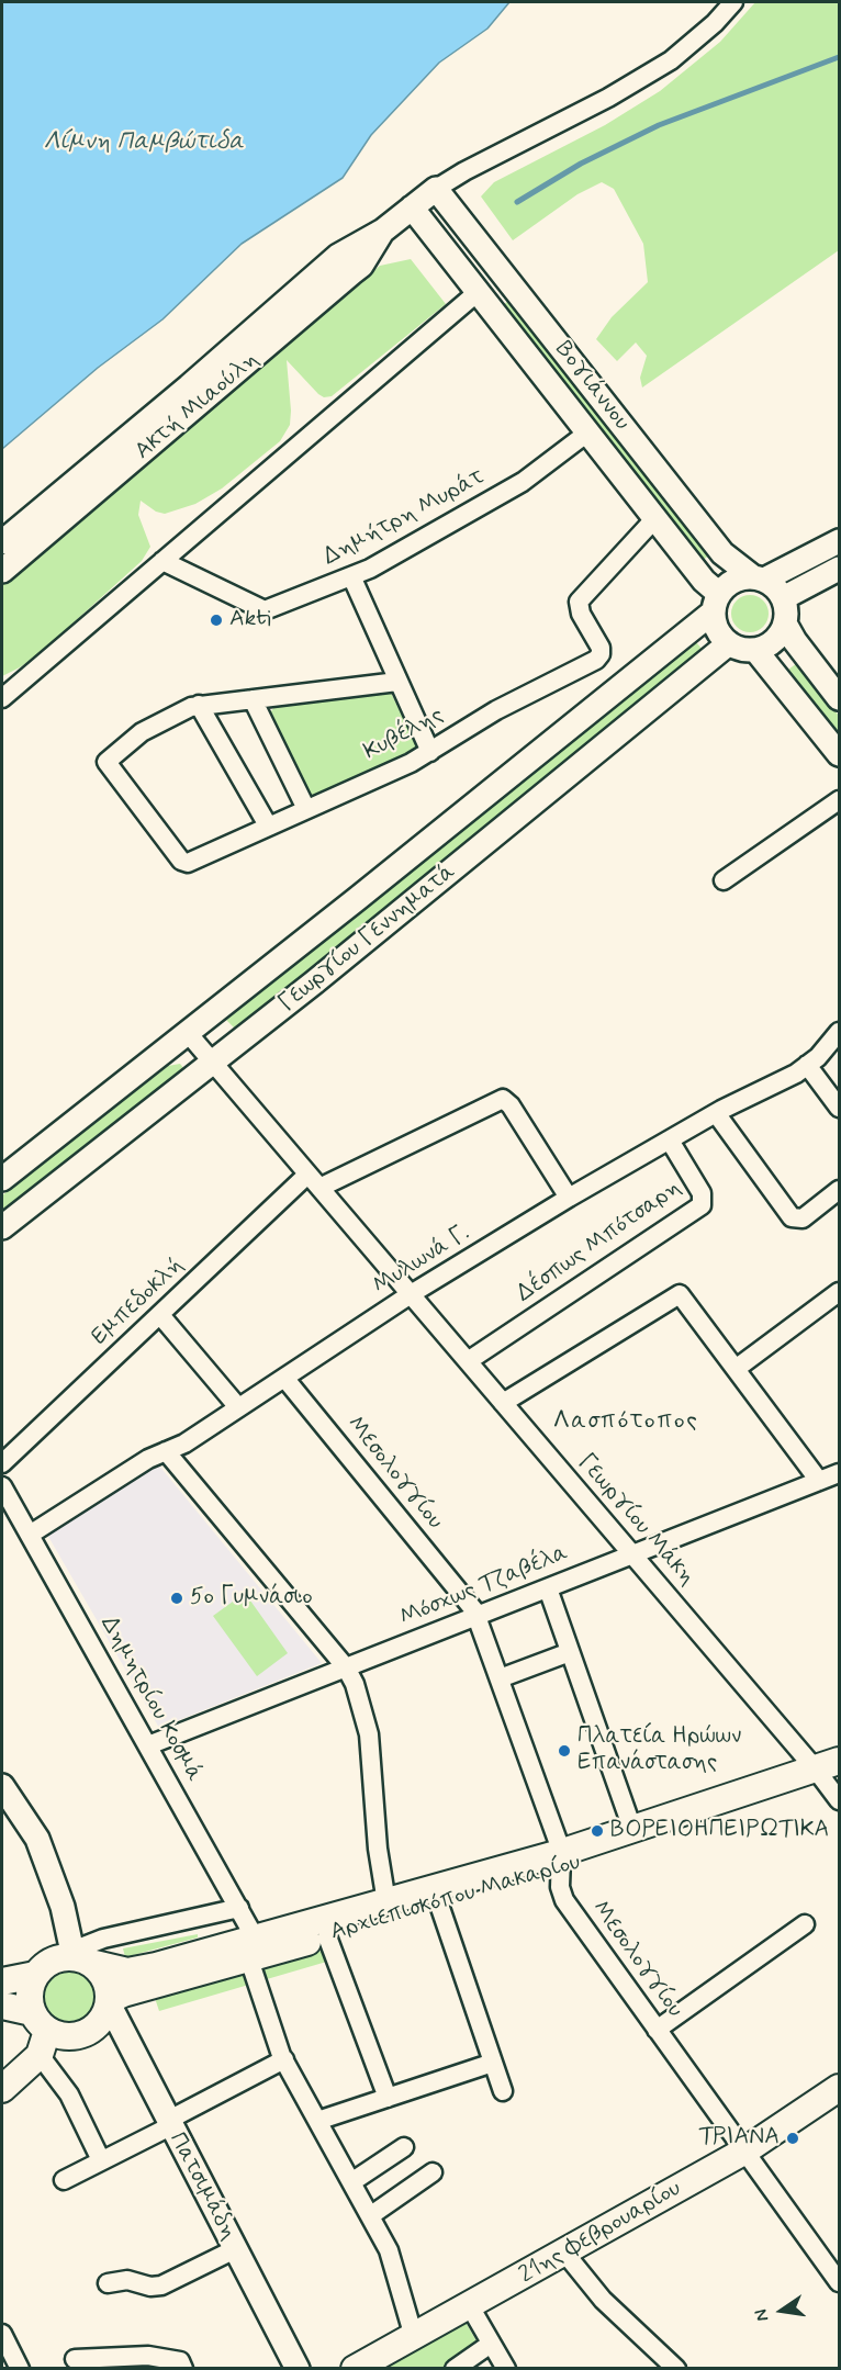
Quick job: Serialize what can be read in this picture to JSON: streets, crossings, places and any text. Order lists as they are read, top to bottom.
{
  "streets": {
    "main road": ["Αρχιεπισκόπου Μακαρίου", "21ης Φεβρουαρίου"],
    "street": [
      "Βογιάννου",
      "Ακτή Μιαούλη",
      "Δημήτρη Μυράτ",
      "Κυβέλης",
      "Γεωργίου Γεννηματά",
      "Δέσπως Μπότσαρη",
      "Μυλωνά Γ.",
      "Εμπεδοκλή",
      "Μεσολογγίου",
      "Γεωργίου Μάκη",
      "Μόσχως Τζαβέλα",
      "Δημητρίου Κοσμά",
      "Πατσιμάδη"
    ]
  },
  "crossings": [
    ["Βογιάννου", "Ακτή Μιαούλη"],
    ["Βογιάννου", "Δημήτρη Μυράτ"],
    ["Βογιάννου", "Κυβέλης"],
    ["Βογιάννου", "Γεωργίου Γεννηματά"],
    ["Γεωργίου Γεννηματά", "Γεωργίου Μάκη"],
    ["Δέσπως Μπότσαρη", "Μυλωνά Γ."],
    ["Δέσπως Μπότσαρη", "Γεωργίου Μάκη"],
    ["Μυλωνά Γ.", "Εμπεδοκλή"],
    ["Μυλωνά Γ.", "Μεσολογγίου"],
    ["Μυλωνά Γ.", "Γεωργίου Μάκη"],
    ["Μυλωνά Γ.", "Δημητρίου Κοσμά"],
    ["Εμπεδοκλή", "Γεωργίου Μάκη"],
    ["Μεσολογγίου", "Μόσχως Τζαβέλα"],
    ["Μεσολογγίου", "Αρχιεπισκόπου Μακαρίου"],
    ["Μεσολογγίου", "21ης Φεβρουαρίου"],
    ["Γεωργίου Μάκη", "Μόσχως Τζαβέλα"],
    ["Γεωργίου Μάκη", "Αρχιεπισκόπου Μακαρίου"],
    ["Μόσχως Τζαβέλα", "Δημητρίου Κοσμά"],
    ["Δημητρίου Κοσμά", "Αρχιεπισκόπου Μακαρίου"],
    ["Δημητρίου Κοσμά", "21ης Φεβρουαρίου"],
    ["Αρχιεπισκόπου Μακαρίου", "Πατσιμάδη"]
  ],
  "districts": ["Λασπότοπος"],
  "water": ["Λίμνη Παμβώτιδα"],
  "places": [
    "Akti",
    "5ο Γυμνάσιο",
    "Πλατεία Ηρώων Επανάστασης",
    "ΒΟΡΕΙΟΗΠΕΙΡΩΤΙΚΑ",
    "ΤΡΙΑΝΑ"
  ],
  "north": "left"
}
